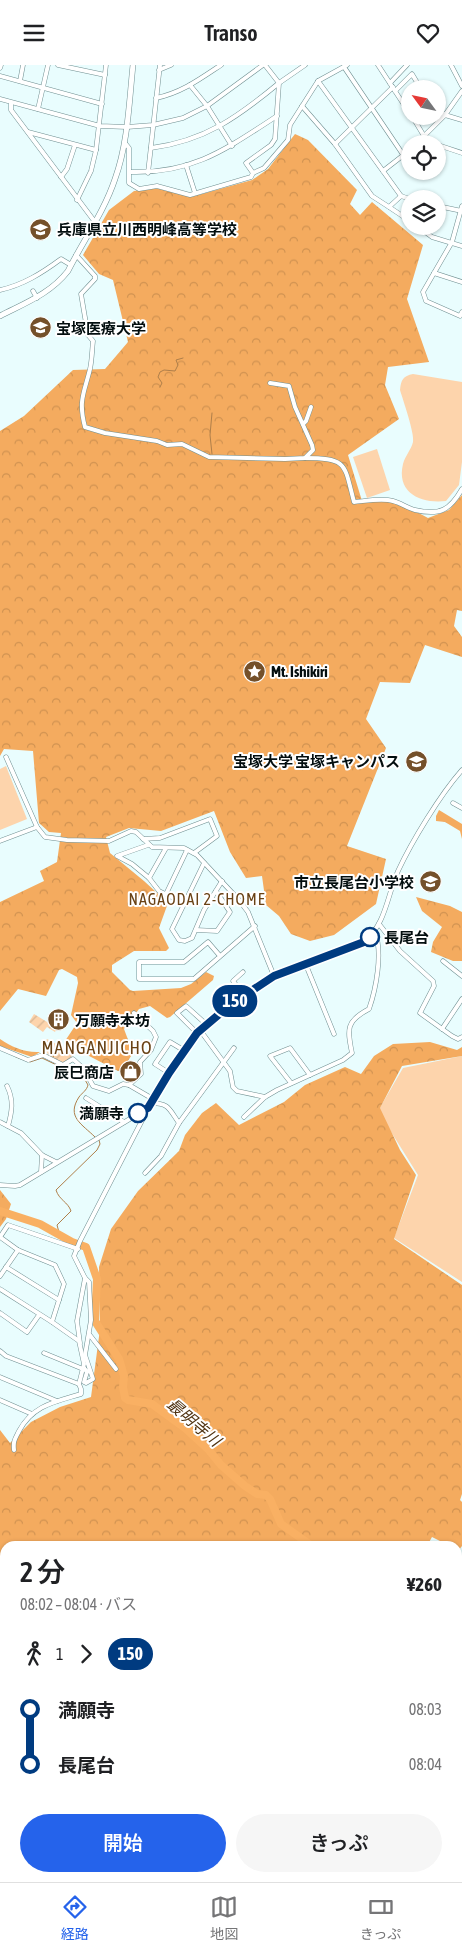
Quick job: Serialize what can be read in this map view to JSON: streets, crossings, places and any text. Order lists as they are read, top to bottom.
{
  "districts": ["NAGAODAI 2-CHOME", "MANGANJICHO"],
  "water": ["最明寺川"],
  "places": {
    "school or university": [
      "兵庫県立川西明峰高等学校",
      "宝塚医療大学",
      "宝塚大学 宝塚キャンパス",
      "市立長尾台小学校"
    ],
    "place": ["Mt. Ishikiri"],
    "other": ["長尾台", "満願寺"],
    "building": ["万願寺本坊"],
    "shop": ["辰巳商店"]
  },
  "lines": ["bus line 150"],
  "north": "top left",
  "page": {
    "header": "Transo",
    "on_map": "150",
    "heading": ["2 分", "08:02 – 08:04 · バス", "¥260"],
    "legs": ["1", "150"],
    "list": [
      {
        "name": "満願寺",
        "value": "08:03"
      },
      {
        "name": "長尾台",
        "value": "08:04"
      }
    ],
    "buttons": ["開始", "きっぷ"],
    "tabs": ["経路", "地図", "きっぷ"]
  }
}
